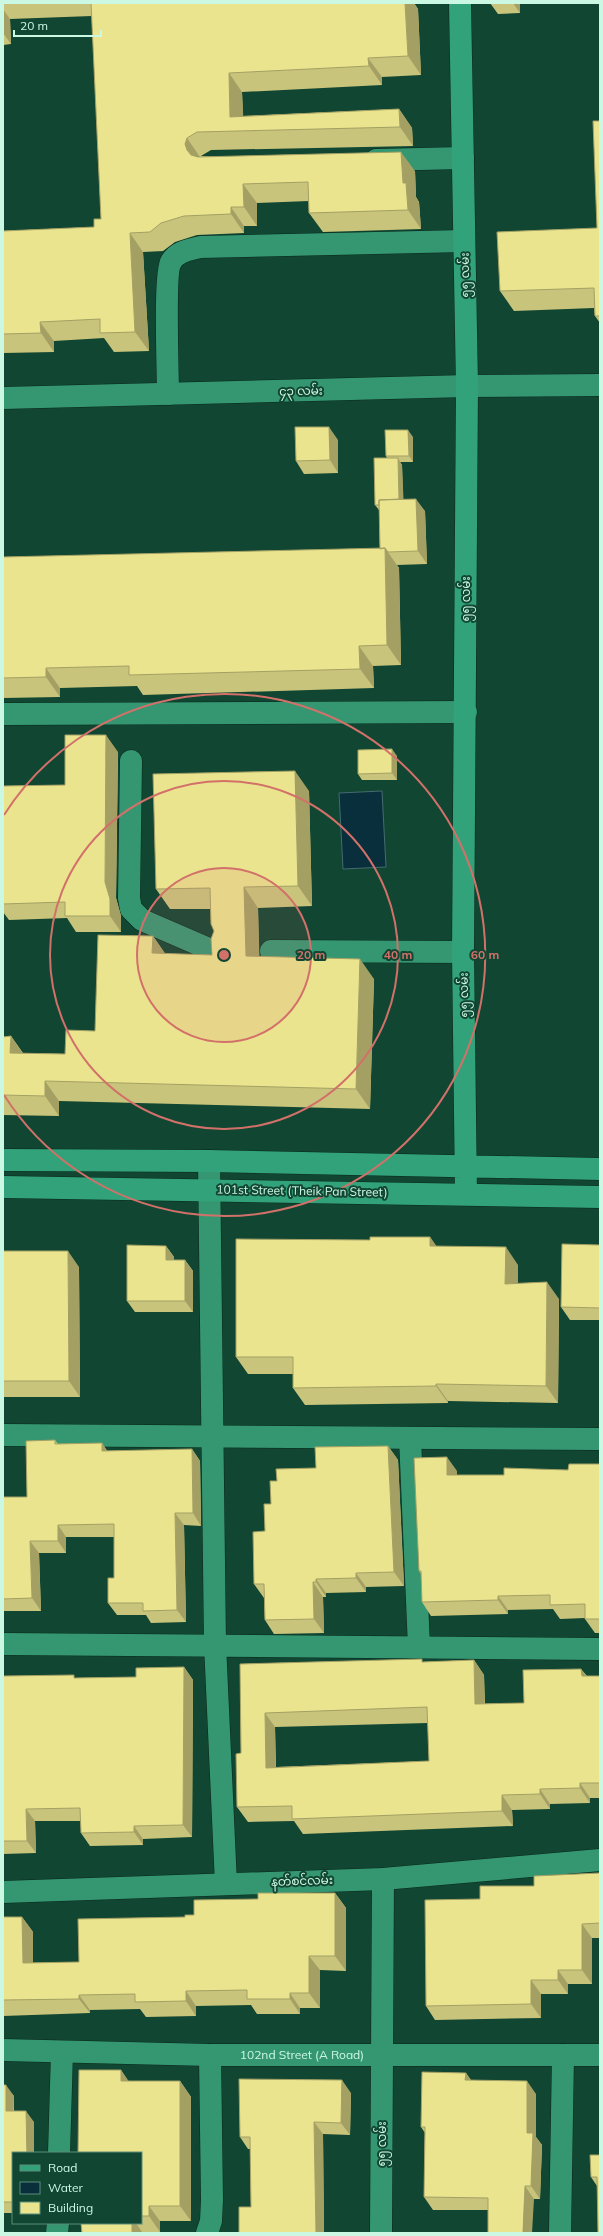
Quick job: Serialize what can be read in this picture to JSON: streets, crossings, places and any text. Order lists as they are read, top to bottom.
{
  "streets": {
    "main road": ["၅၅ လမ်း", "101st Street (Theik Pan Street)"],
    "street": ["၄၃ လမ်း", "နတ်စင်လမ်း", "102nd Street (A Road)"]
  },
  "crossings": [
    ["၅၅ လမ်း", "၄၃ လမ်း"],
    ["၅၅ လမ်း", "101st Street (Theik Pan Street)"],
    ["၅၅ လမ်း", "နတ်စင်လမ်း"],
    ["၅၅ လမ်း", "102nd Street (A Road)"]
  ],
  "legend": ["Road", "Water", "Building"],
  "scale_bar": "20 m",
  "rings": ["20 m", "40 m", "60 m"]
}
